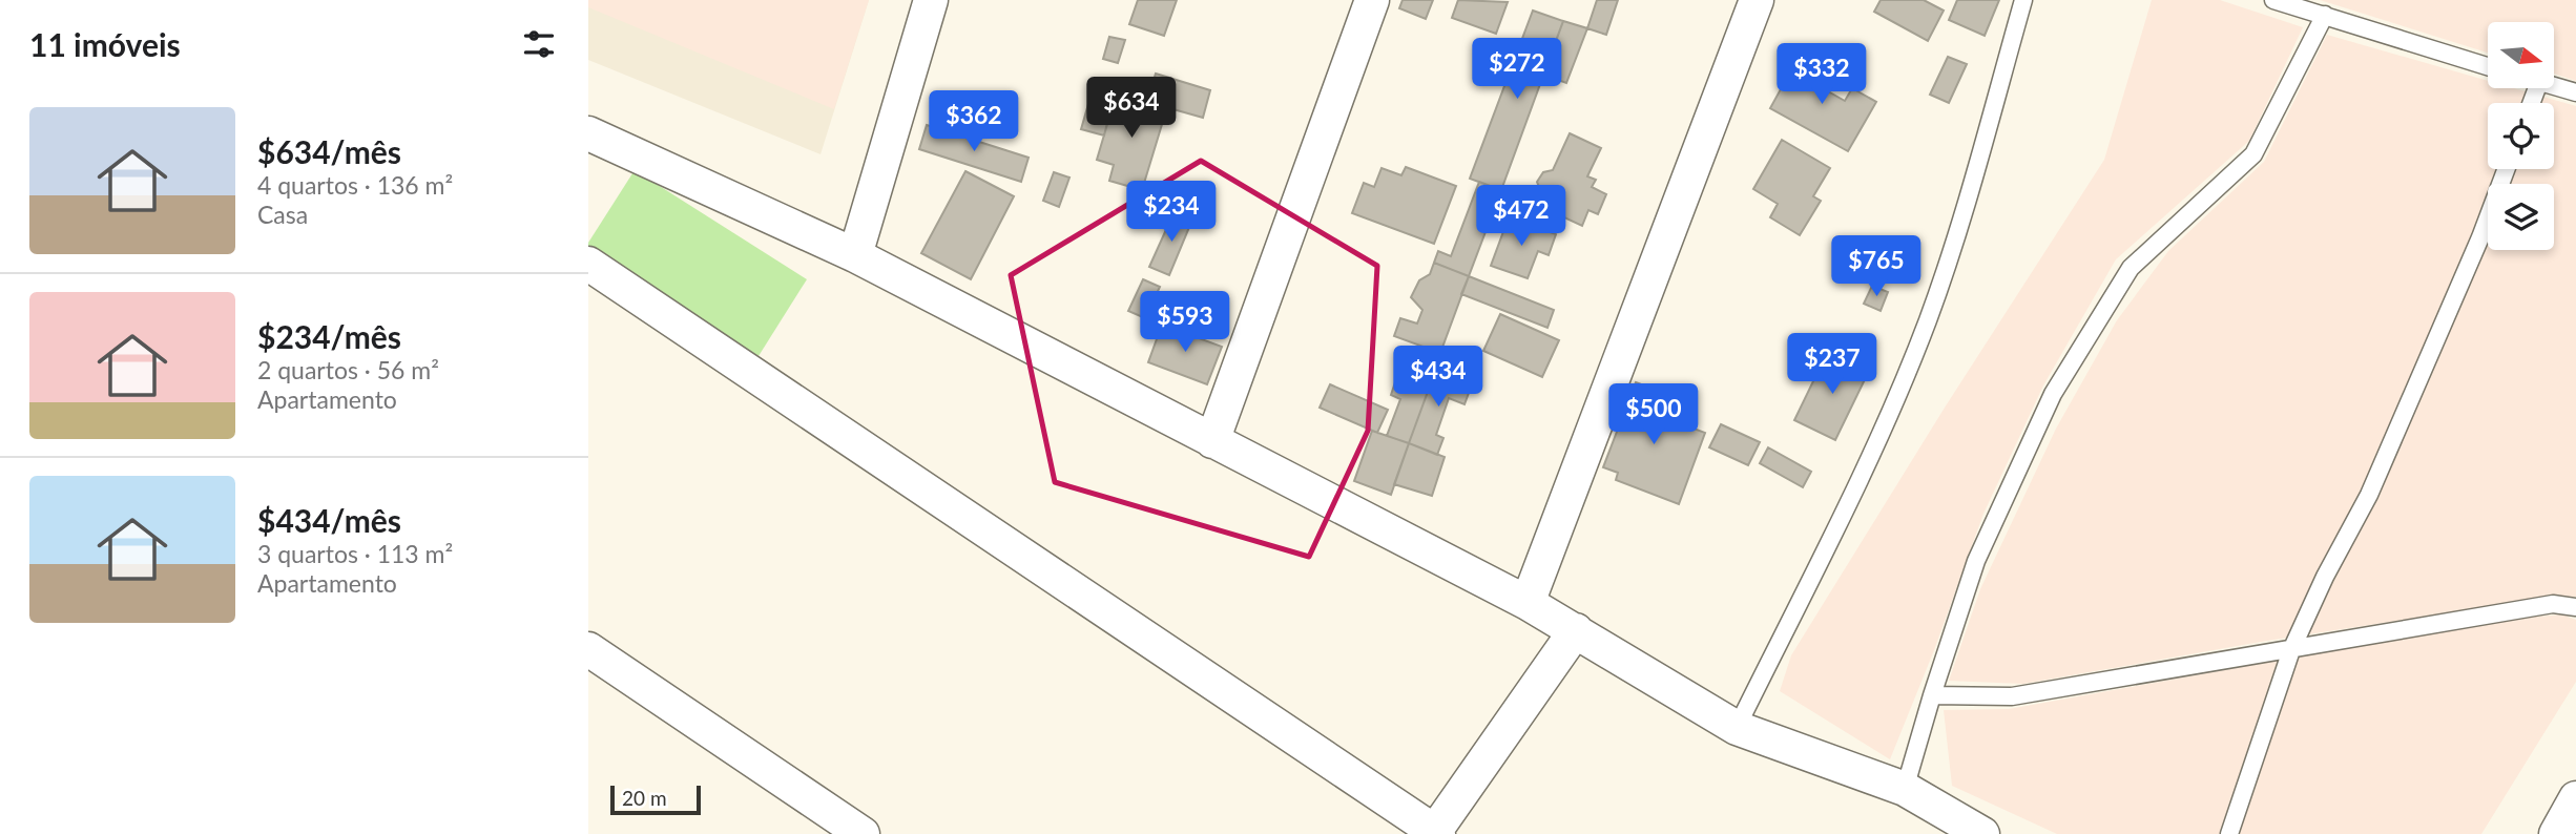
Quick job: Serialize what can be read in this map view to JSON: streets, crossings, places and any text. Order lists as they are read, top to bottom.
{
  "scale_bar": "20 m",
  "north": "right",
  "page": {
    "heading": "11 imóveis",
    "price": [
      "$272",
      "$332",
      "$634",
      "$362",
      "$234",
      "$472",
      "$765",
      "$593",
      "$237",
      "$434",
      "$500"
    ],
    "list": [
      {
        "name": "$634/mês",
        "note": "4 quartos · 136 m² · Casa"
      },
      {
        "name": "$234/mês",
        "note": "2 quartos · 56 m² · Apartamento"
      },
      {
        "name": "$434/mês",
        "note": "3 quartos · 113 m² · Apartamento"
      }
    ],
    "scale": "20 m"
  }
}
